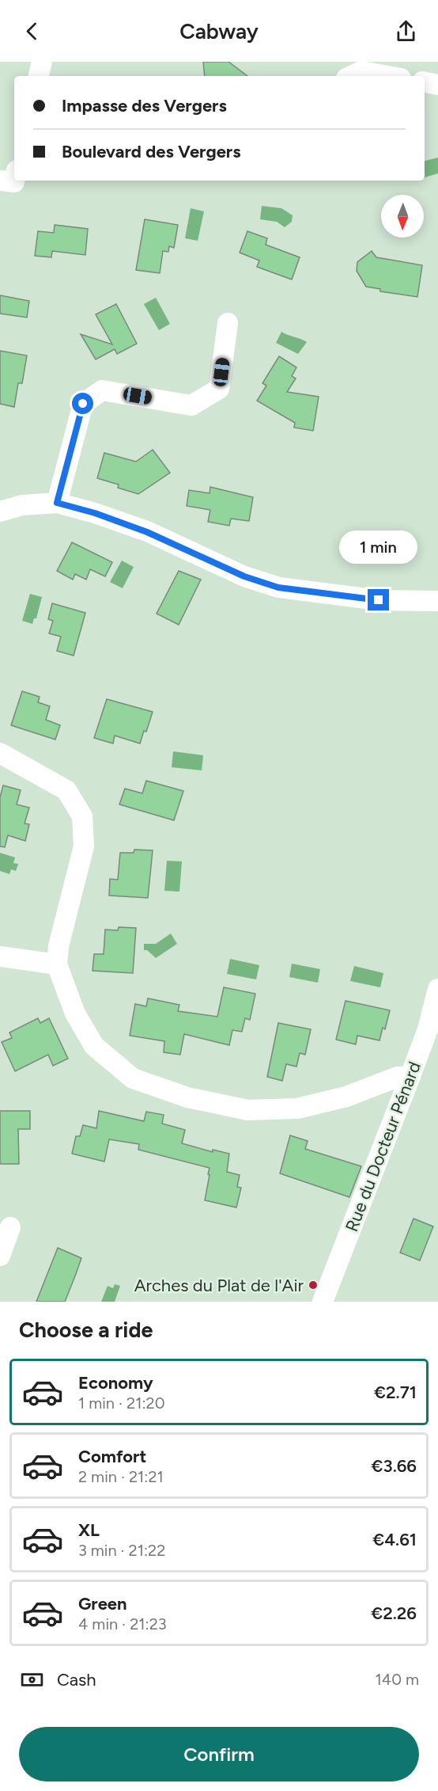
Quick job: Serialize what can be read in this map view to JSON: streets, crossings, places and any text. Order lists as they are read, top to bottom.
{
  "streets": {
    "street": ["Rue du Docteur Pénard"]
  },
  "places": ["Arches du Plat de l'Air"],
  "north": "bottom",
  "page": {
    "header": "Cabway",
    "banner": ["Impasse des Vergers", "Boulevard des Vergers"],
    "bubble": "1 min",
    "heading": "Choose a ride",
    "list": [
      {
        "name": "Economy",
        "note": "1 min · 21:20",
        "value": "€2.71"
      },
      {
        "name": "Comfort",
        "note": "2 min · 21:21",
        "value": "€3.66"
      },
      {
        "name": "XL",
        "note": "3 min · 21:22",
        "value": "€4.61"
      },
      {
        "name": "Green",
        "note": "4 min · 21:23",
        "value": "€2.26"
      }
    ],
    "pay": ["Cash", "140 m"],
    "buttons": "Confirm"
  }
}
